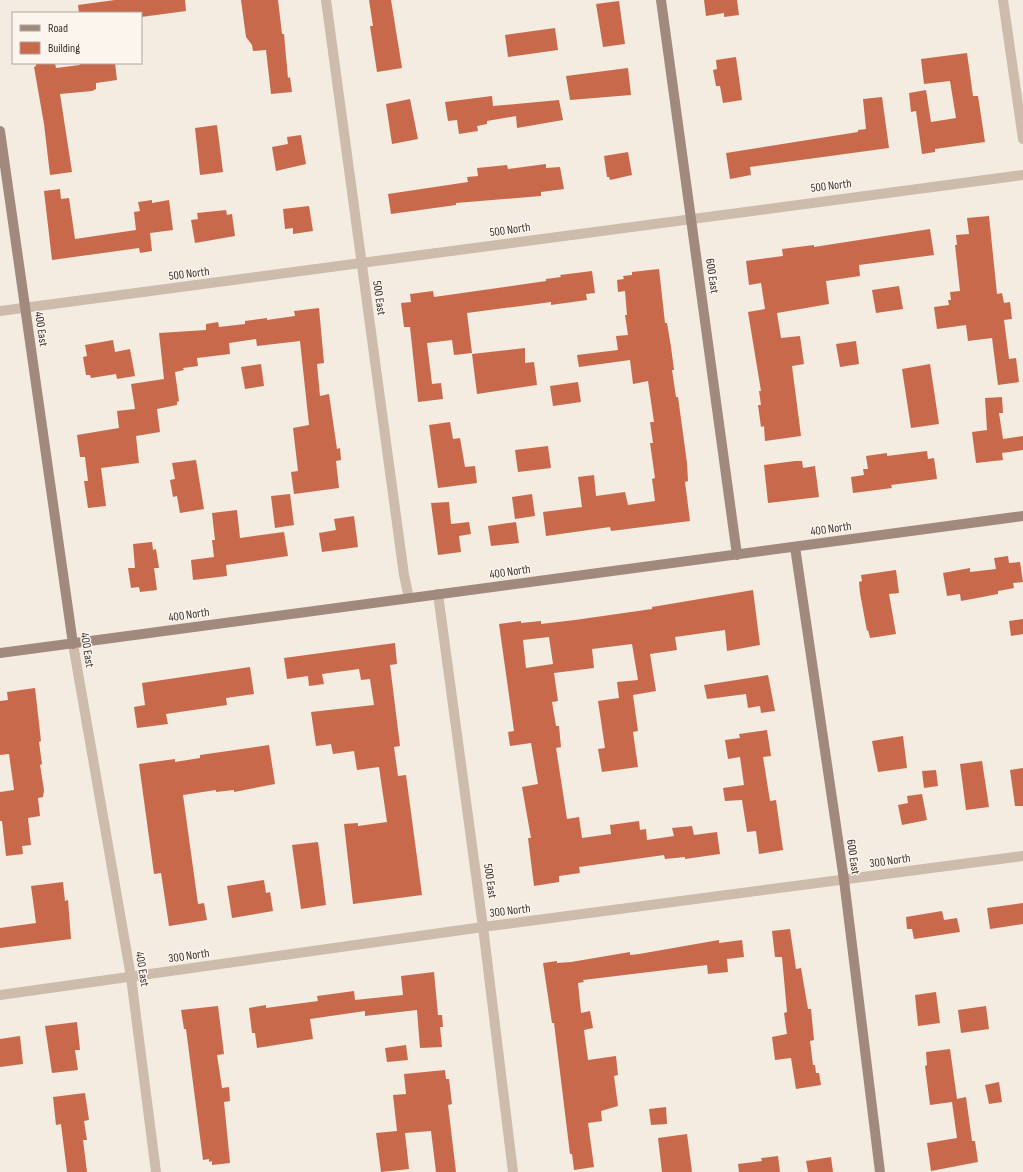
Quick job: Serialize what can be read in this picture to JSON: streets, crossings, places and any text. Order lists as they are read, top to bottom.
{
  "streets": {
    "street": [
      "500 North",
      "600 East",
      "500 East",
      "400 East",
      "400 North",
      "300 North"
    ]
  },
  "crossings": [
    ["500 North", "600 East"],
    ["500 North", "500 East"],
    ["500 North", "400 East"],
    ["600 East", "400 North"],
    ["600 East", "300 North"],
    ["500 East", "400 North"],
    ["500 East", "300 North"],
    ["400 East", "400 North"],
    ["400 East", "300 North"]
  ],
  "legend": ["Road", "Building"]
}
